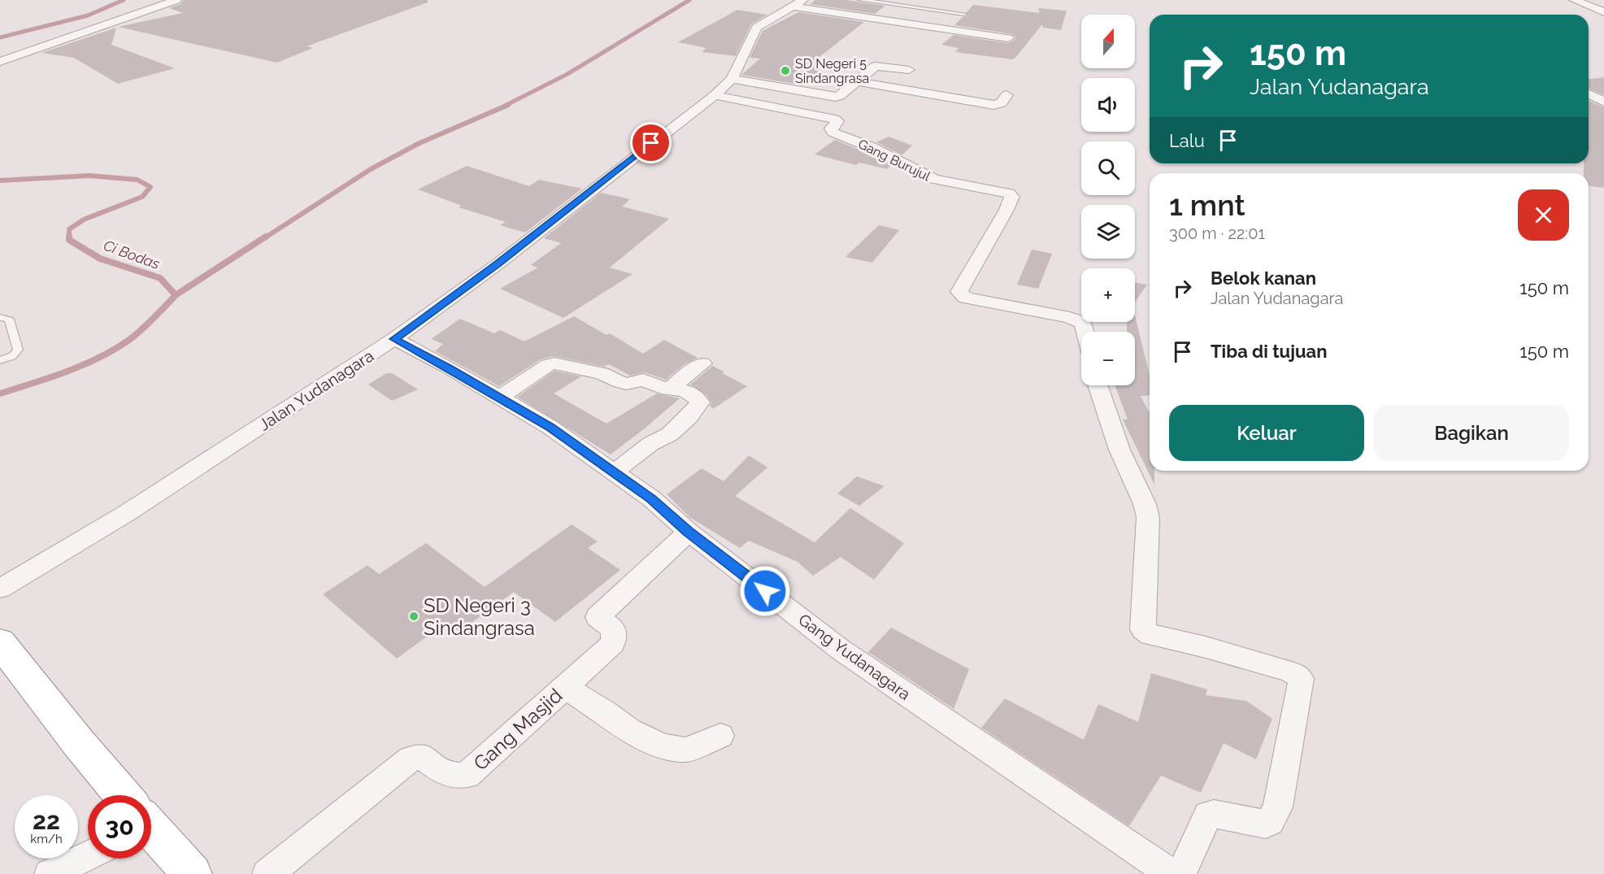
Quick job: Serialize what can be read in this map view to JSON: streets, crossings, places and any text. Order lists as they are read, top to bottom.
{
  "streets": {
    "street": [
      "Gang Burujul",
      "Jalan Yudanagara",
      "Gang Yudanagara",
      "Gang Masjid"
    ]
  },
  "crossings": [
    ["Gang Burujul", "Jalan Yudanagara"],
    ["Jalan Yudanagara", "Gang Yudanagara"],
    ["Gang Yudanagara", "Gang Masjid"]
  ],
  "water": ["Ci Bodas"],
  "places": ["SD Negeri 5 Sindangrasa", "SD Negeri 3 Sindangrasa"],
  "north": "top",
  "page": {
    "map_buttons": ["+", "−"],
    "turn": ["150 m", "Jalan Yudanagara"],
    "then": "Lalu",
    "heading": ["1 mnt", "300 m · 22:01"],
    "list": [
      {
        "name": "Belok kanan",
        "note": "Jalan Yudanagara",
        "value": "150 m"
      },
      {
        "name": "Tiba di tujuan",
        "value": "150 m"
      }
    ],
    "buttons": ["Keluar", "Bagikan"],
    "speed": "22 km/h",
    "limit": "30"
  }
}
